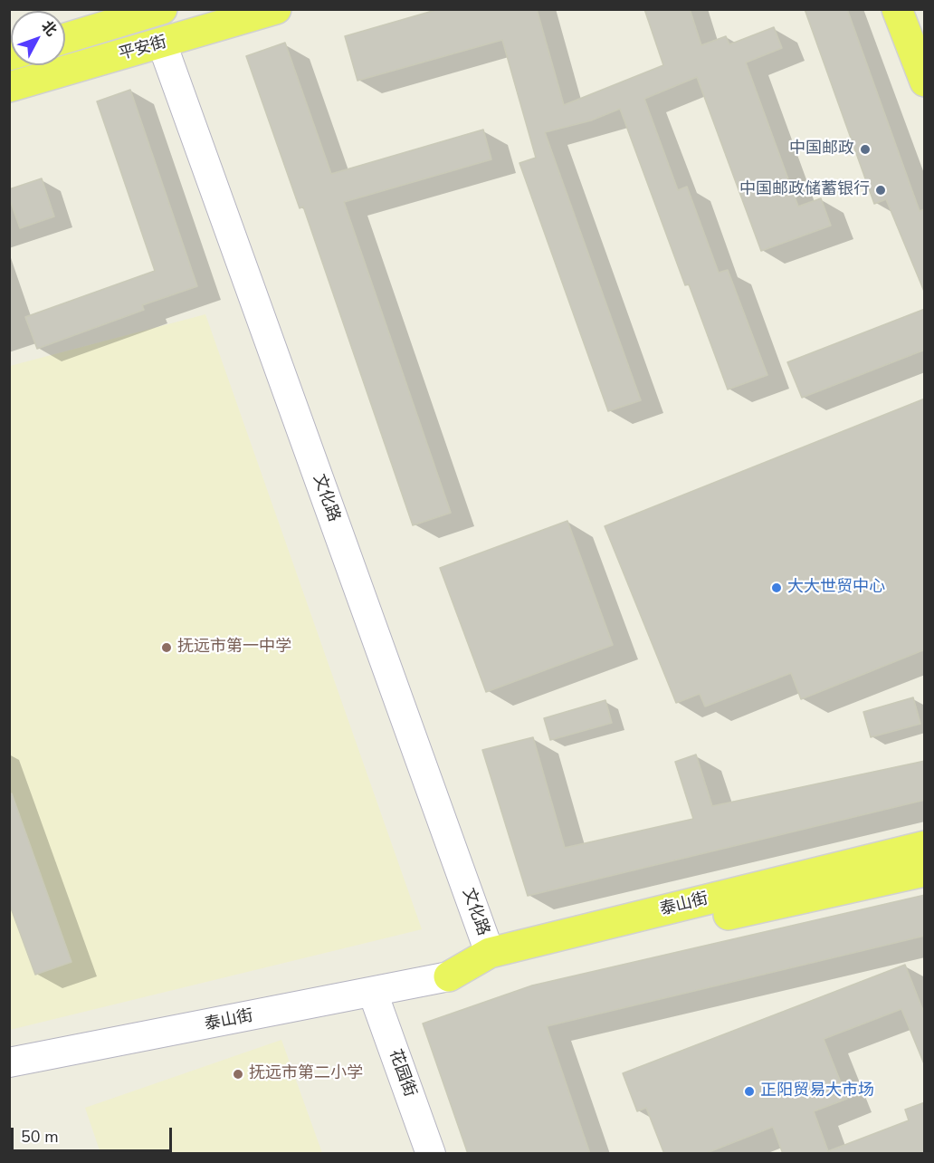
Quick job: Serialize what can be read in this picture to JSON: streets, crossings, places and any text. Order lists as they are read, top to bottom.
{
  "streets": {
    "main road": ["平安街", "泰山街"],
    "street": ["文化路", "花园街"]
  },
  "crossings": [
    ["平安街", "文化路"],
    ["文化路", "泰山街"],
    ["泰山街", "花园街"]
  ],
  "places": [
    "中国邮政",
    "中国邮政储蓄银行",
    "大大世贸中心",
    "抚远市第一中学",
    "抚远市第二小学",
    "正阳贸易大市场"
  ],
  "scale_bar": "50 m",
  "north": "top right"
}
